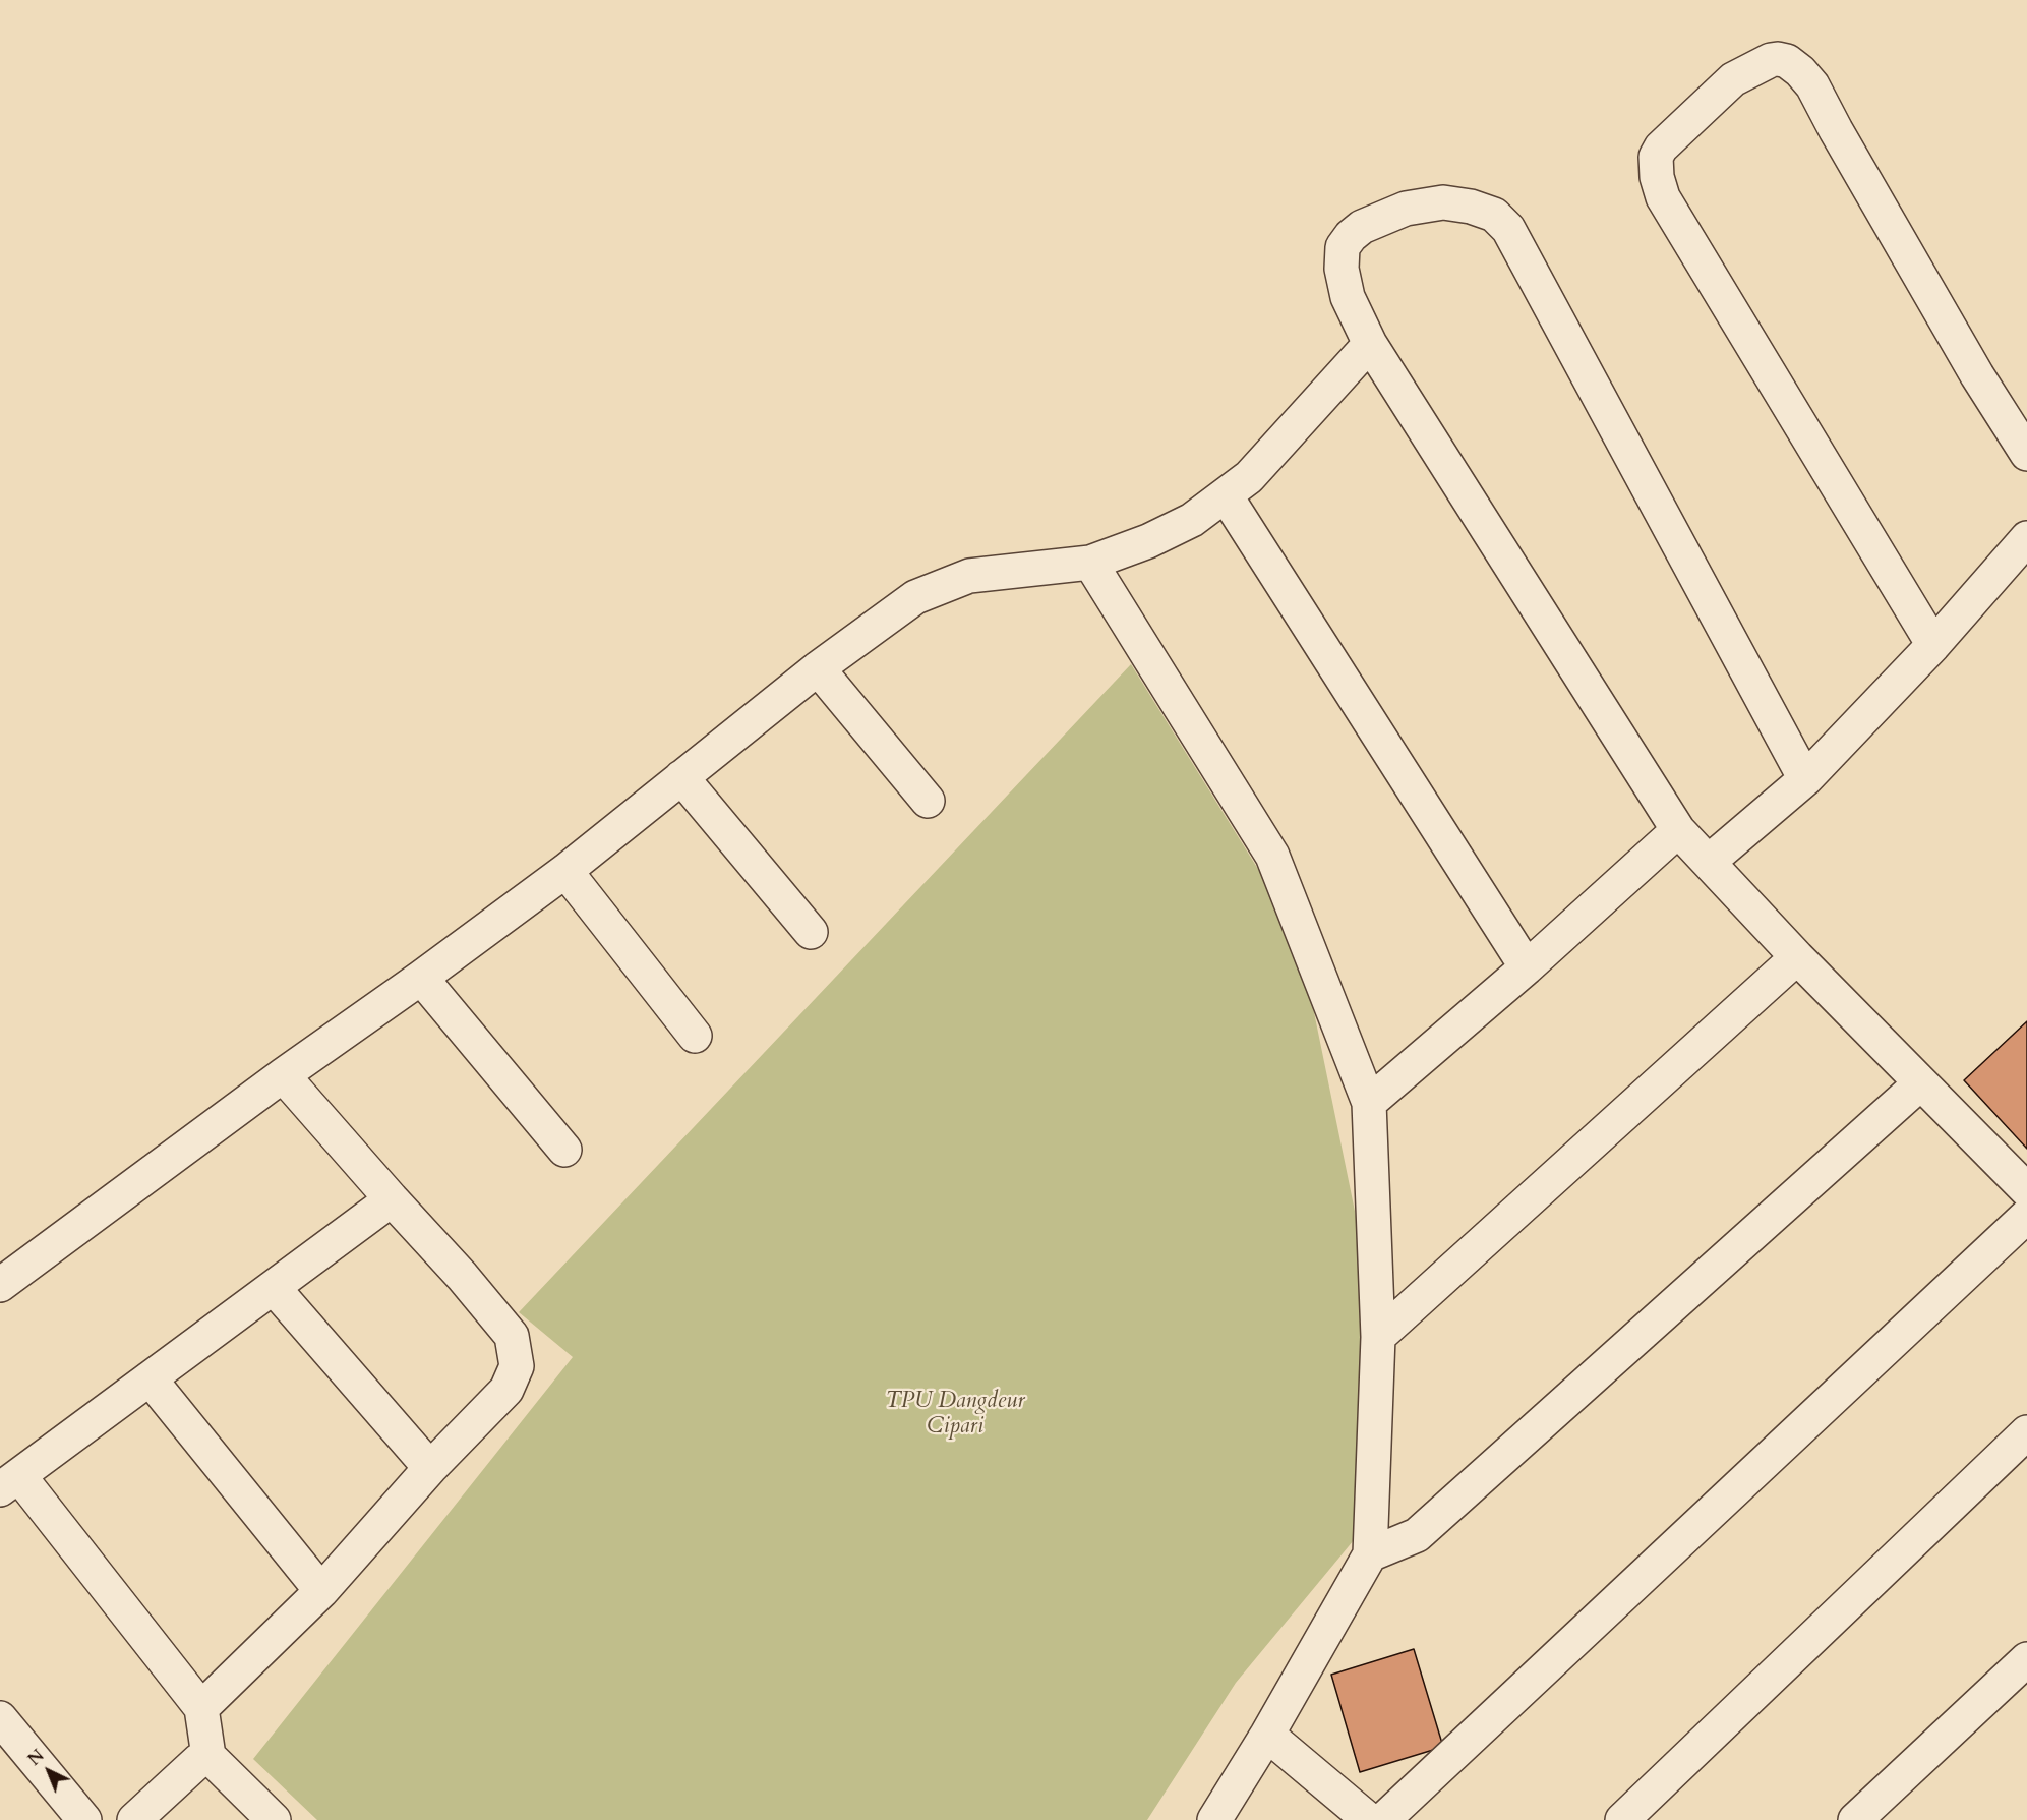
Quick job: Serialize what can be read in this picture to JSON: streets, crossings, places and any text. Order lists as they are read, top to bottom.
{
  "parks": ["TPU Dangdeur Cipari"],
  "north": "top left"
}
